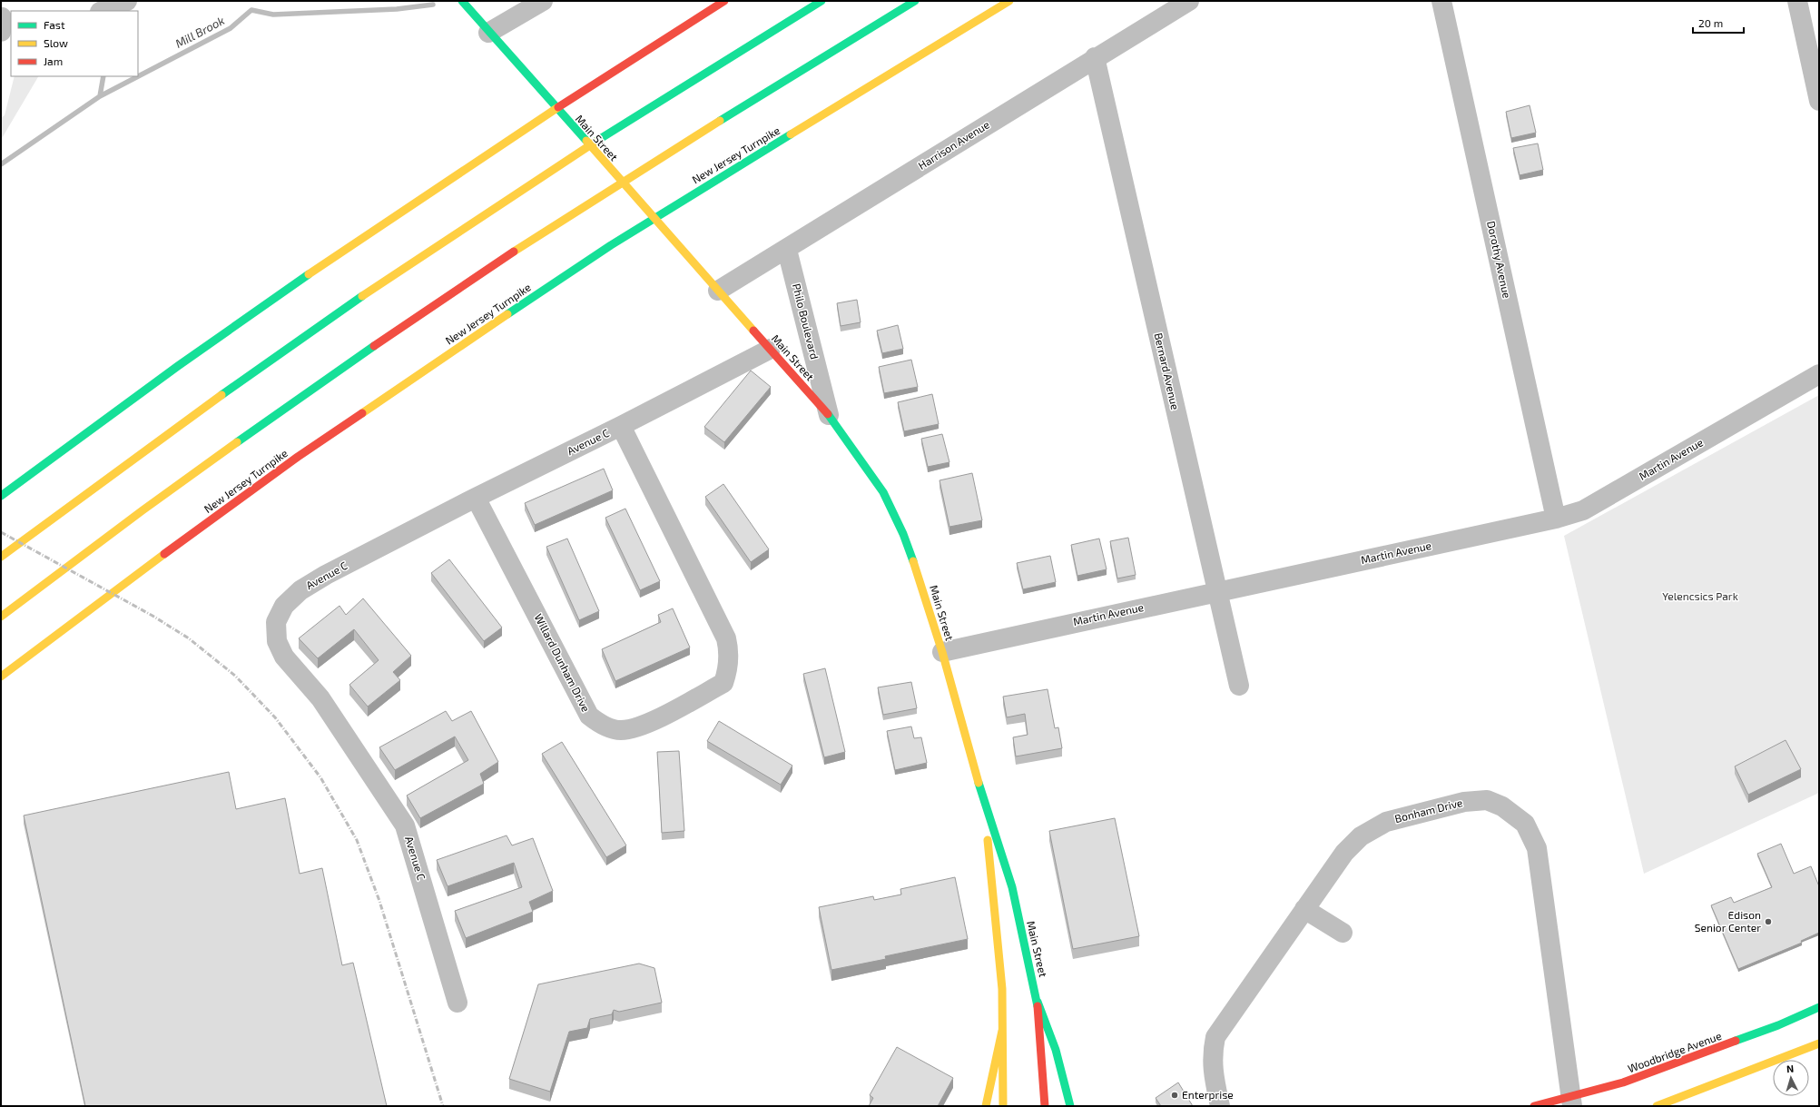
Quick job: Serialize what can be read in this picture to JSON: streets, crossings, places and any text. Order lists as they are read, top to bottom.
{
  "streets": {
    "main road": ["Main Street", "New Jersey Turnpike", "Woodbridge Avenue"],
    "street": [
      "Harrison Avenue",
      "Dorothy Avenue",
      "Philo Boulevard",
      "Bernard Avenue",
      "Avenue C",
      "Martin Avenue",
      "Willard Dunham Drive",
      "Bonham Drive"
    ]
  },
  "crossings": [
    ["Main Street", "Harrison Avenue"],
    ["Main Street", "Philo Boulevard"],
    ["Main Street", "Avenue C"],
    ["Main Street", "Martin Avenue"],
    ["Harrison Avenue", "Philo Boulevard"],
    ["Harrison Avenue", "Bernard Avenue"],
    ["Dorothy Avenue", "Martin Avenue"],
    ["Bernard Avenue", "Martin Avenue"],
    ["Avenue C", "Willard Dunham Drive"],
    ["Bonham Drive", "Woodbridge Avenue"]
  ],
  "water": ["Mill Brook"],
  "parks": ["Yelencsics Park"],
  "places": ["Edison Senior Center", "Enterprise"],
  "legend": ["Fast", "Slow", "Jam"],
  "scale_bar": "20 m",
  "north": "top"
}
